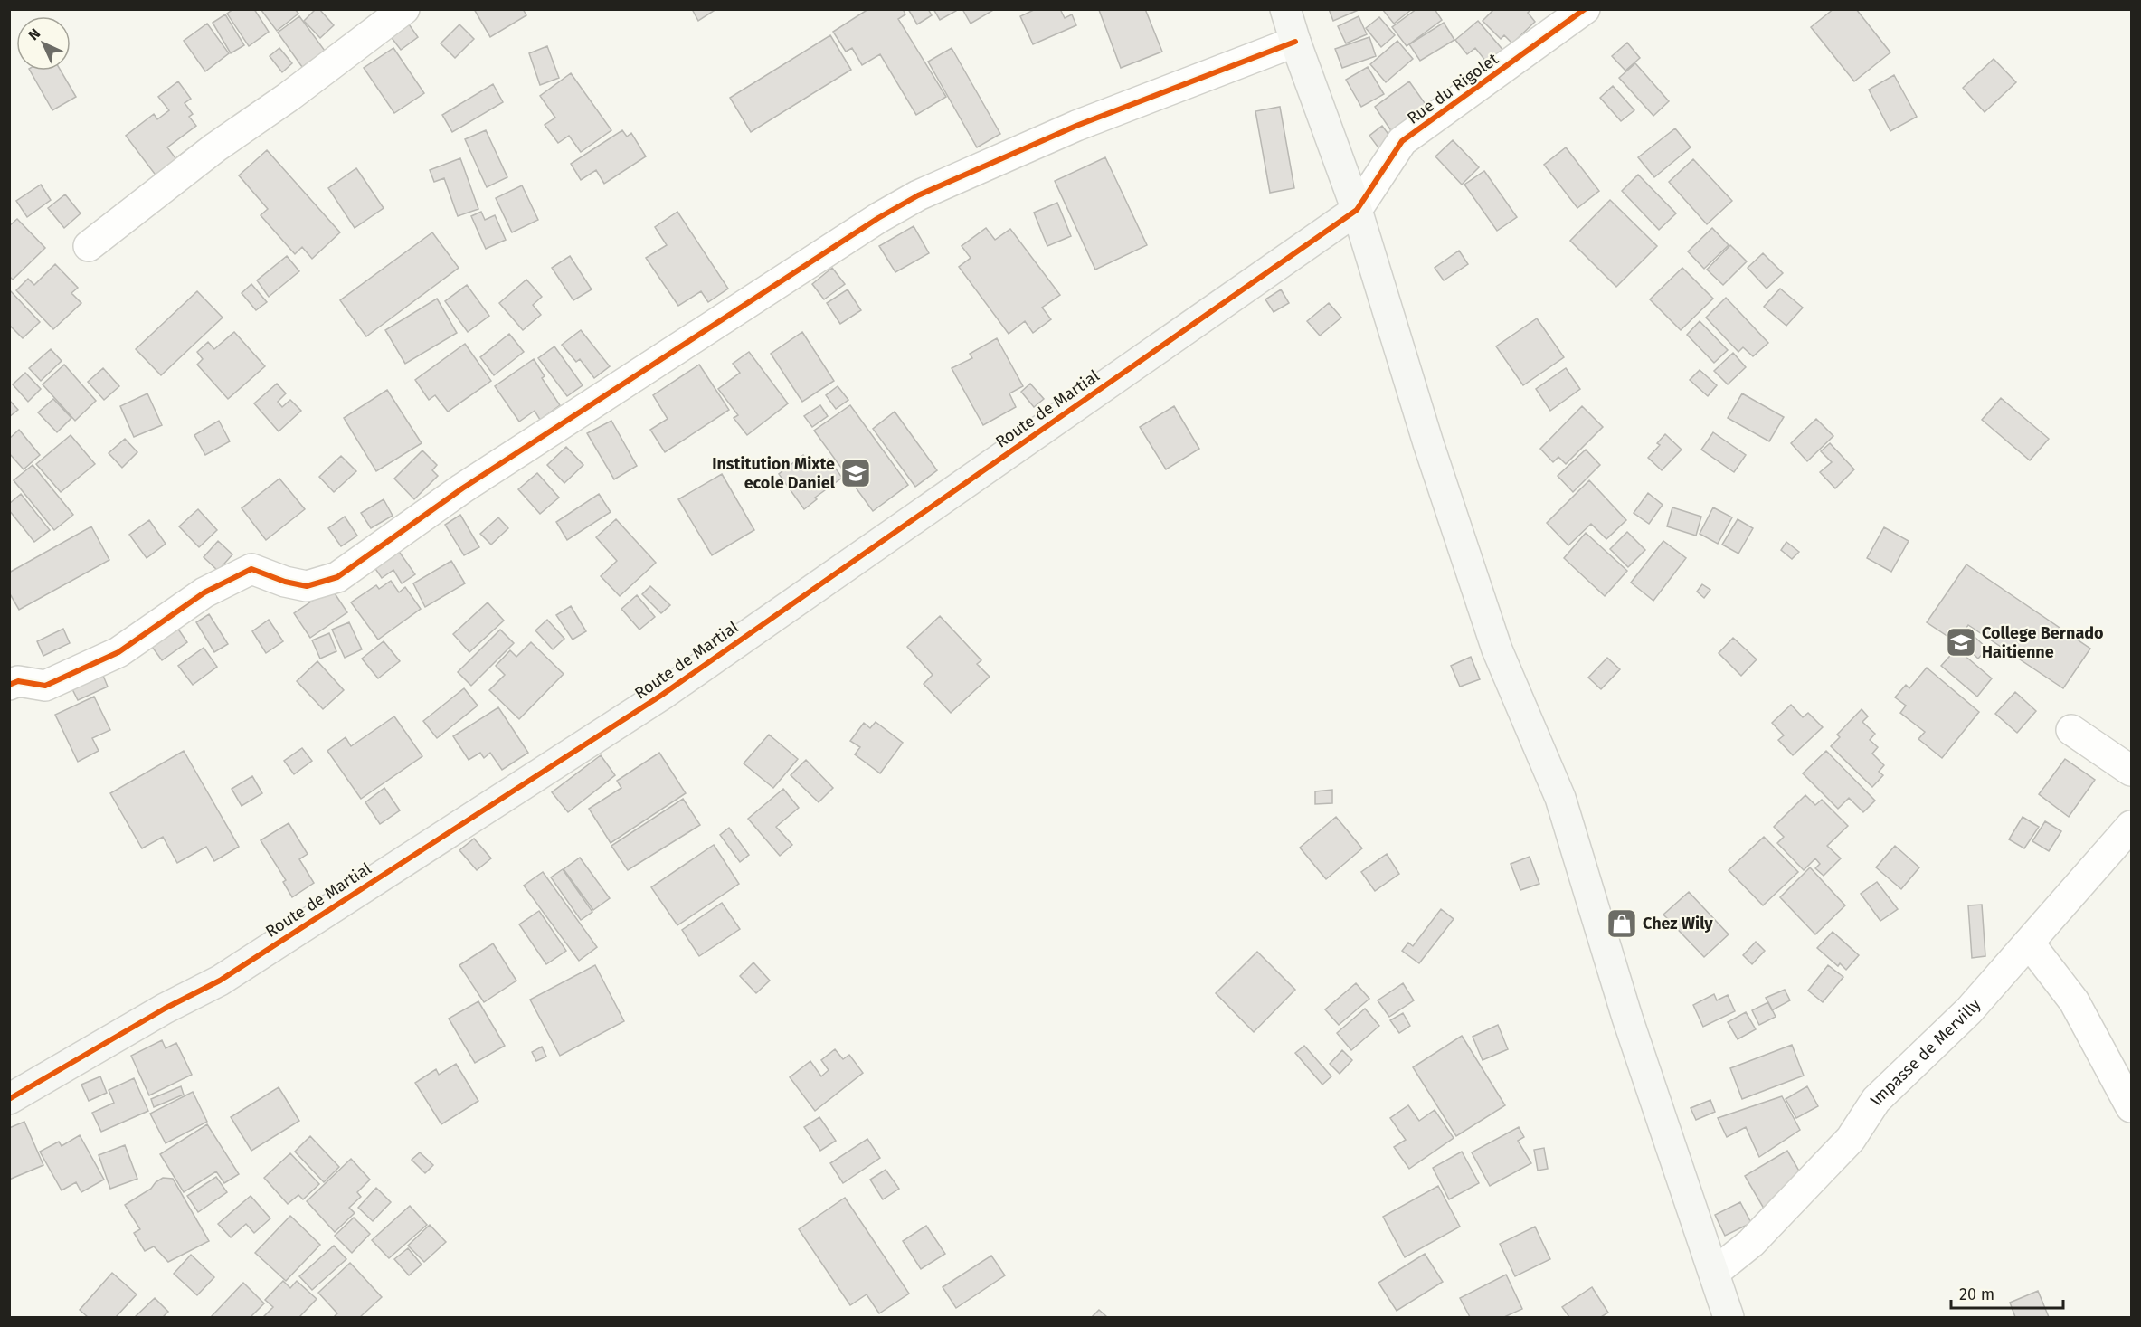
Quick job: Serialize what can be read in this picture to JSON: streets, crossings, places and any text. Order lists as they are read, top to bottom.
{
  "streets": {
    "street": ["Rue du Rigolet", "Route de Martial", "Impasse de Mervilly"]
  },
  "crossings": [
    ["Rue du Rigolet", "Route de Martial"]
  ],
  "places": {
    "school or university": ["Institution Mixte ecole Daniel", "College Bernado Haitienne"],
    "shop": ["Chez Wily"]
  },
  "scale_bar": "20 m",
  "north": "top left"
}
